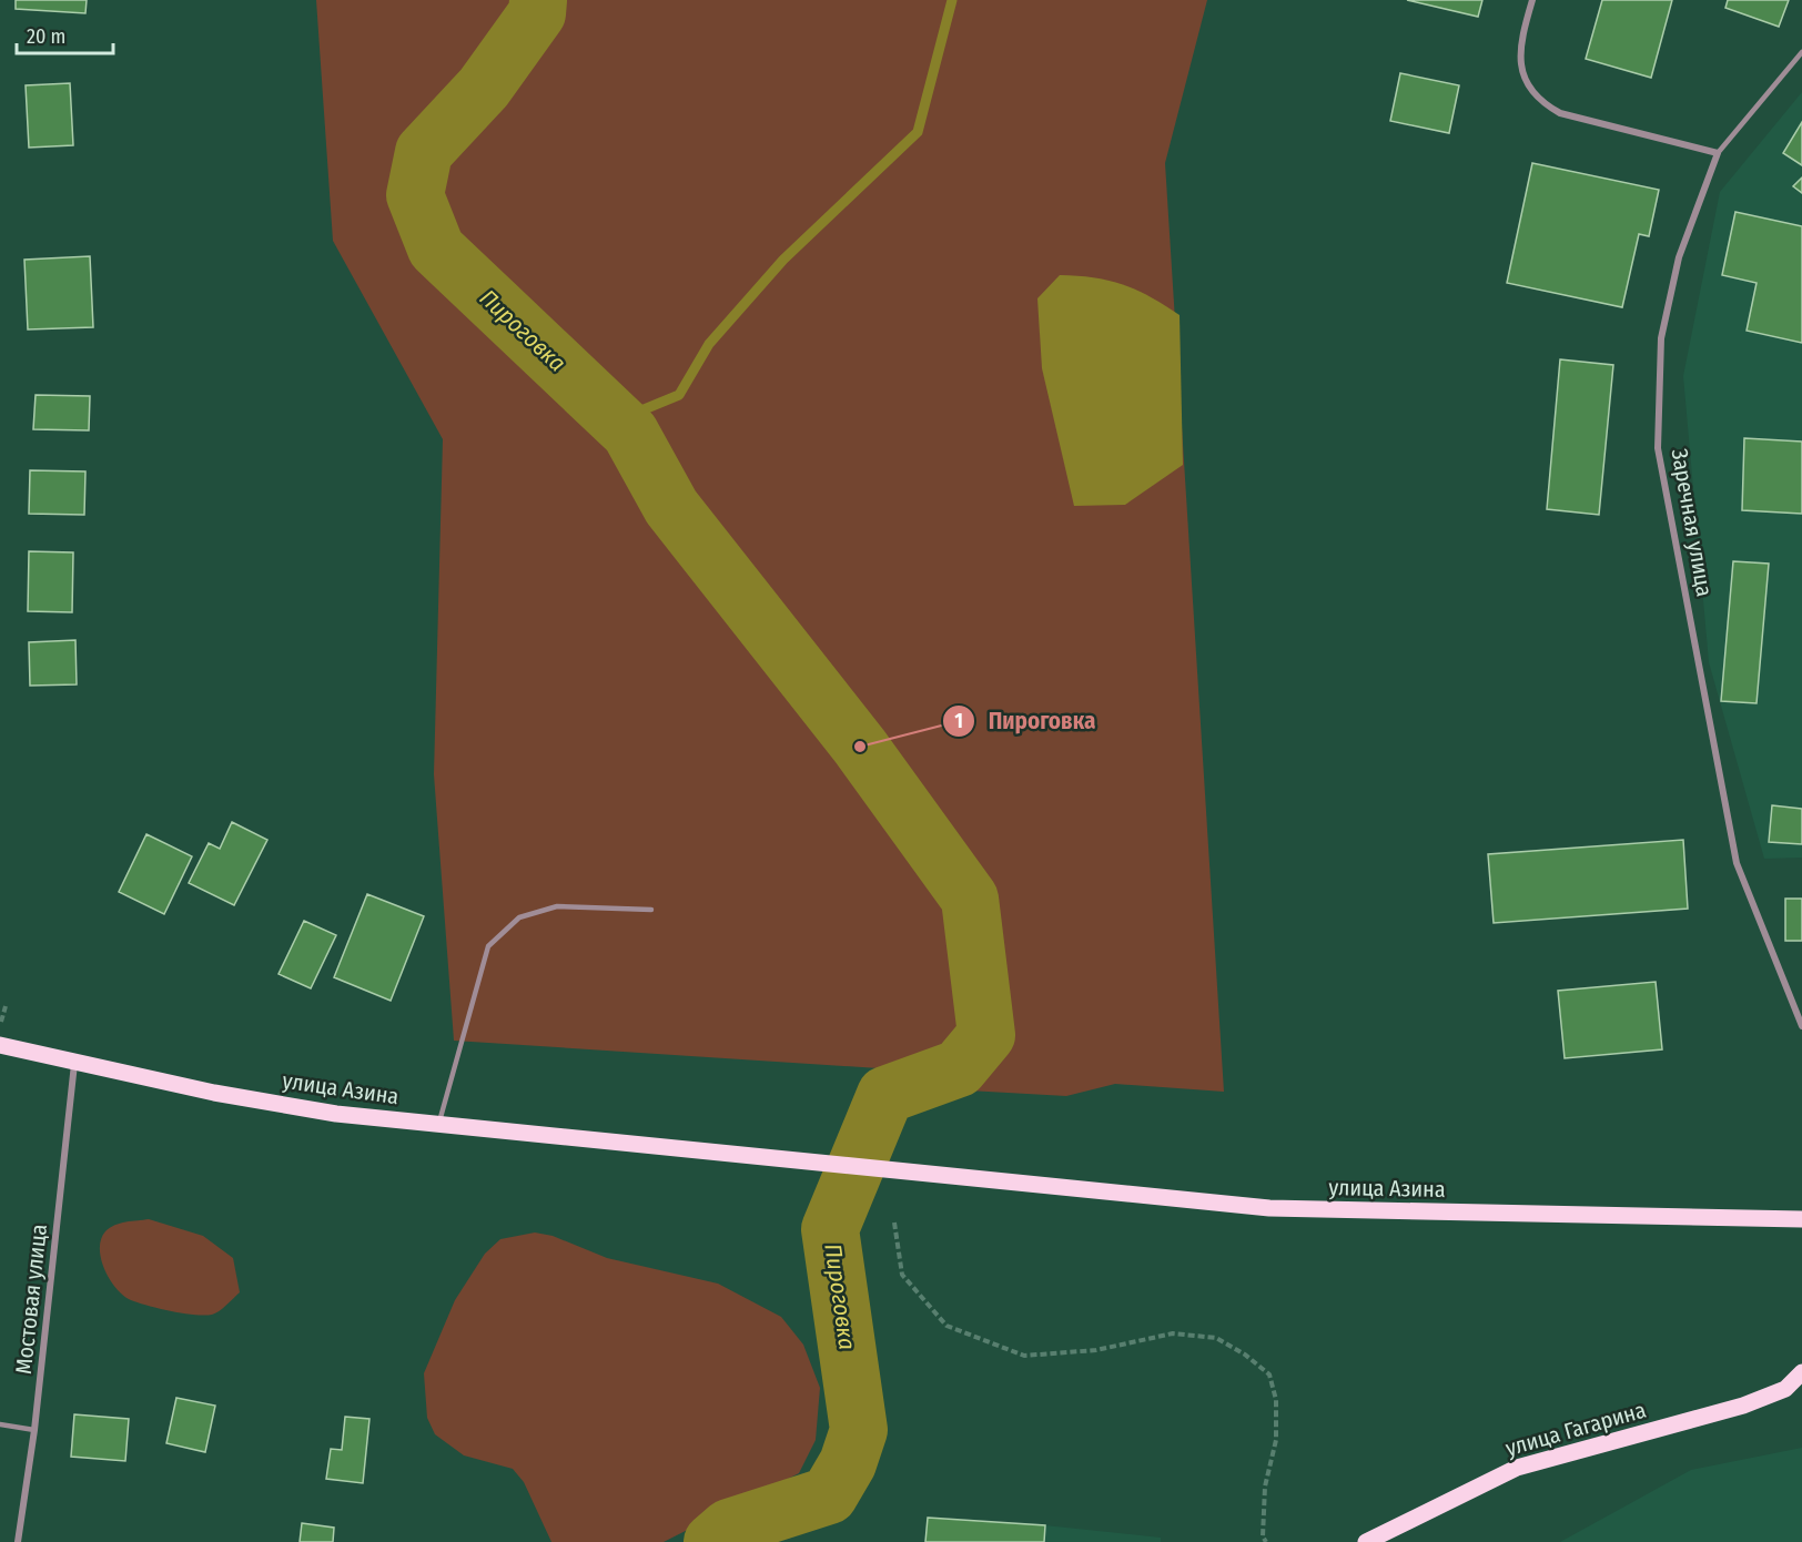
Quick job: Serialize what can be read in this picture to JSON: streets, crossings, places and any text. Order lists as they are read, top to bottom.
{
  "streets": {
    "main road": ["улица Азина", "улица Гагарина"],
    "street": ["Заречная улица", "Мостовая улица"]
  },
  "crossings": [
    ["улица Азина", "Мостовая улица"]
  ],
  "water": ["Пироговка"],
  "places": ["Пироговка"],
  "scale_bar": "20 m"
}
